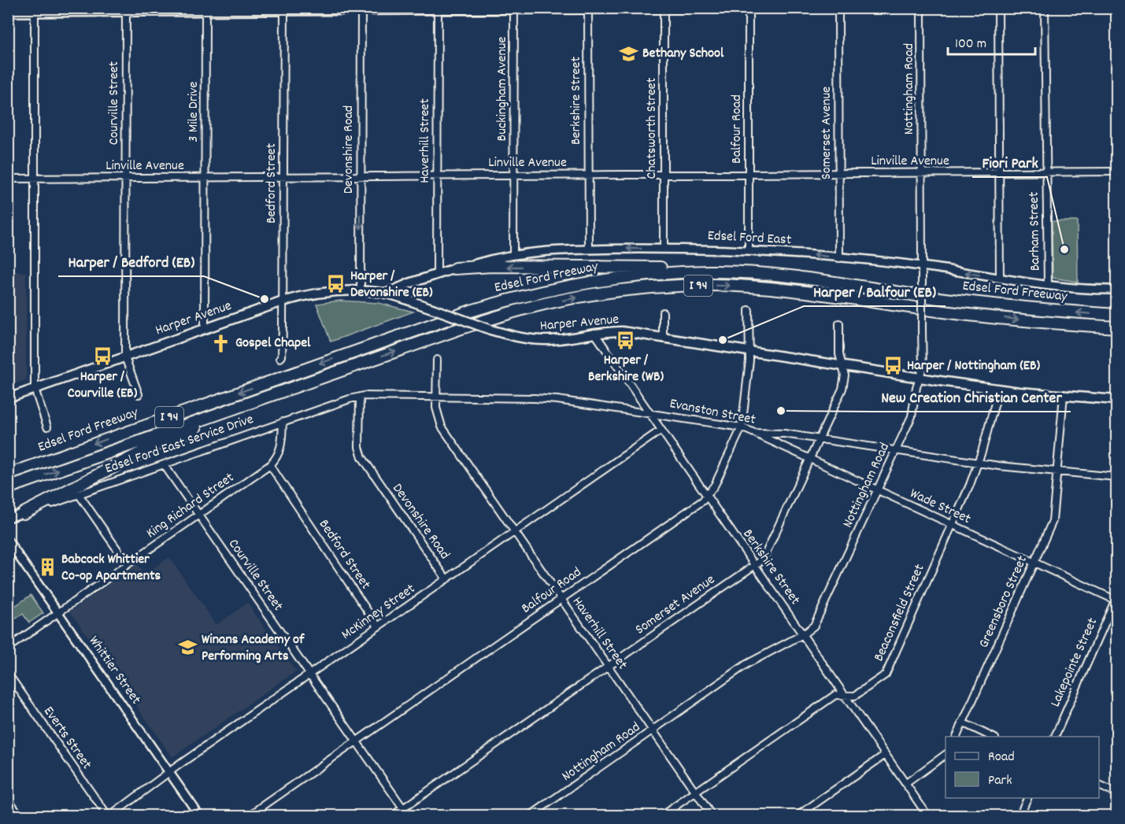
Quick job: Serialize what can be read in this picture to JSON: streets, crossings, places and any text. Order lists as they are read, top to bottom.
{
  "streets": {
    "highway": ["Edsel Ford Freeway", "I 94"],
    "main road": ["Edsel Ford East", "Harper Avenue"],
    "street": [
      "Buckingham Avenue",
      "Nottingham Road",
      "Berkshire Street",
      "Courville Street",
      "3 Mile Drive",
      "Chatsworth Street",
      "Balfour Road",
      "Somerset Avenue",
      "Haverhill Street",
      "Devonshire Road",
      "Linville Avenue",
      "Bedford Street",
      "Barham Street",
      "Evanston Street",
      "Edsel Ford East Service Drive",
      "King Richard Street",
      "Wade Street",
      "Greensboro Street",
      "McKinney Street",
      "Beaconsfield Street",
      "Lakepointe Street",
      "Whittier Street",
      "Everts Street"
    ]
  },
  "crossings": [
    ["Buckingham Avenue", "Linville Avenue"],
    ["Buckingham Avenue", "Edsel Ford East"],
    ["Nottingham Road", "Berkshire Street"],
    ["Nottingham Road", "Haverhill Street"],
    ["Nottingham Road", "Linville Avenue"],
    ["Nottingham Road", "Edsel Ford East"],
    ["Nottingham Road", "Harper Avenue"],
    ["Nottingham Road", "Evanston Street"],
    ["Nottingham Road", "Wade Street"],
    ["Berkshire Street", "Balfour Road"],
    ["Berkshire Street", "Somerset Avenue"],
    ["Berkshire Street", "Linville Avenue"],
    ["Berkshire Street", "Edsel Ford East"],
    ["Berkshire Street", "Harper Avenue"],
    ["Berkshire Street", "Evanston Street"],
    ["Berkshire Street", "McKinney Street"],
    ["Berkshire Street", "Beaconsfield Street"],
    ["Courville Street", "Balfour Road"],
    ["Courville Street", "Somerset Avenue"],
    ["Courville Street", "Linville Avenue"],
    ["Courville Street", "Harper Avenue"],
    ["Courville Street", "Edsel Ford East Service Drive"],
    ["Courville Street", "King Richard Street"],
    ["Courville Street", "McKinney Street"],
    ["3 Mile Drive", "Linville Avenue"],
    ["3 Mile Drive", "Harper Avenue"],
    ["Chatsworth Street", "Linville Avenue"],
    ["Chatsworth Street", "Edsel Ford East"],
    ["Balfour Road", "Haverhill Street"],
    ["Balfour Road", "Linville Avenue"],
    ["Balfour Road", "Edsel Ford East"],
    ["Balfour Road", "Harper Avenue"],
    ["Balfour Road", "Evanston Street"],
    ["Somerset Avenue", "Haverhill Street"],
    ["Somerset Avenue", "Linville Avenue"],
    ["Somerset Avenue", "Edsel Ford East"],
    ["Somerset Avenue", "Harper Avenue"],
    ["Somerset Avenue", "Evanston Street"],
    ["Somerset Avenue", "Wade Street"],
    ["Haverhill Street", "Linville Avenue"],
    ["Haverhill Street", "Edsel Ford East"],
    ["Haverhill Street", "Evanston Street"],
    ["Haverhill Street", "McKinney Street"],
    ["Haverhill Street", "Beaconsfield Street"],
    ["Devonshire Road", "Linville Avenue"],
    ["Devonshire Road", "Harper Avenue"],
    ["Devonshire Road", "Evanston Street"],
    ["Devonshire Road", "Edsel Ford East Service Drive"],
    ["Devonshire Road", "McKinney Street"],
    ["Linville Avenue", "Bedford Street"],
    ["Linville Avenue", "Barham Street"],
    ["Bedford Street", "Harper Avenue"],
    ["Bedford Street", "King Richard Street"],
    ["Bedford Street", "McKinney Street"],
    ["Barham Street", "Edsel Ford East"],
    ["Edsel Ford East", "Harper Avenue"],
    ["Harper Avenue", "Greensboro Street"],
    ["Harper Avenue", "Beaconsfield Street"],
    ["Evanston Street", "Edsel Ford East Service Drive"],
    ["Evanston Street", "Wade Street"],
    ["Evanston Street", "Greensboro Street"],
    ["Evanston Street", "Beaconsfield Street"],
    ["King Richard Street", "Whittier Street"],
    ["Wade Street", "Greensboro Street"],
    ["Wade Street", "Beaconsfield Street"],
    ["Wade Street", "Lakepointe Street"],
    ["McKinney Street", "Whittier Street"]
  ],
  "places": {
    "school or university": ["Bethany School", "Winans Academy of Performing Arts"],
    "other": [
      "Fiori Park",
      "Harper / Bedford (EB)",
      "Harper / Balfour (EB)",
      "New Creation Christian Center"
    ],
    "bus stop": [
      "Harper / Devonshire (EB)",
      "Harper / Berkshire (WB)",
      "Harper / Courville (EB)",
      "Harper / Nottingham (EB)"
    ],
    "church": ["Gospel Chapel"],
    "building": ["Babcock Whittier Co-op Apartments"]
  },
  "legend": ["Road", "Park"],
  "scale_bar": "100 m"
}
